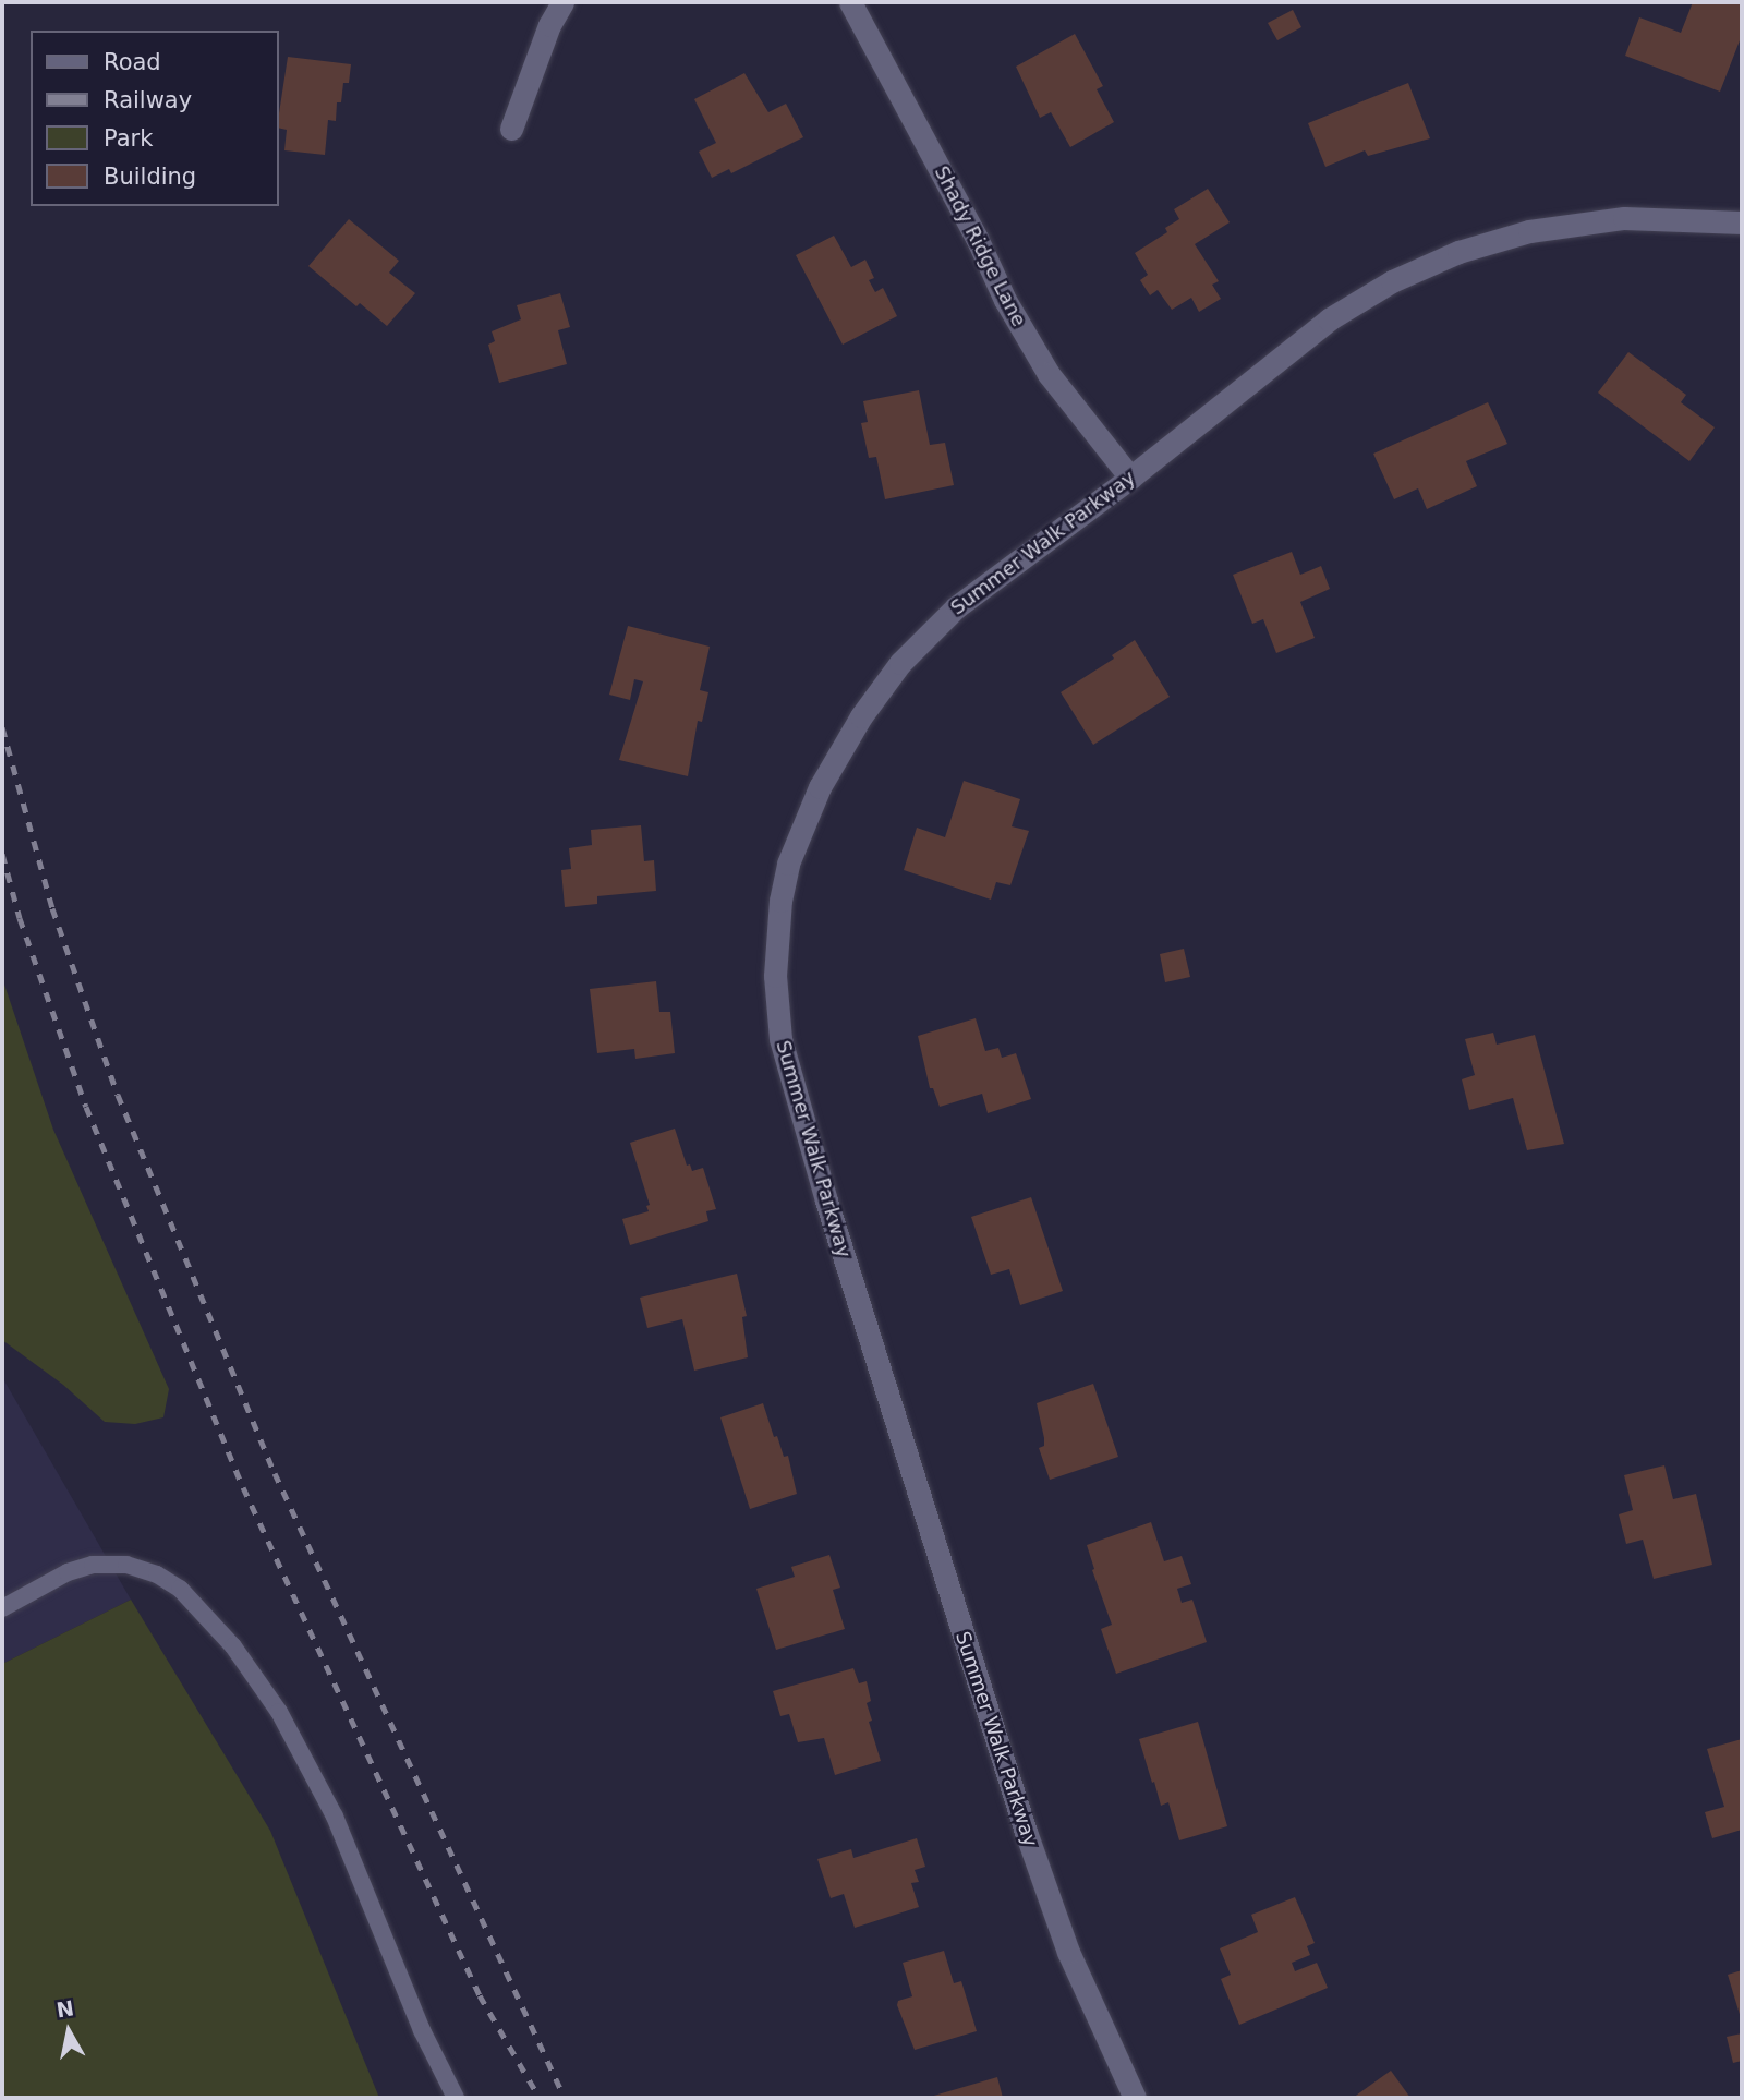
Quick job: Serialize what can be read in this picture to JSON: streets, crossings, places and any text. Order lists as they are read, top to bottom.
{
  "streets": {
    "street": ["Shady Ridge Lane", "Summer Walk Parkway"]
  },
  "crossings": [
    ["Shady Ridge Lane", "Summer Walk Parkway"]
  ],
  "legend": [
    "Road",
    "Railway",
    "Park",
    "Building"
  ],
  "north": "top"
}
